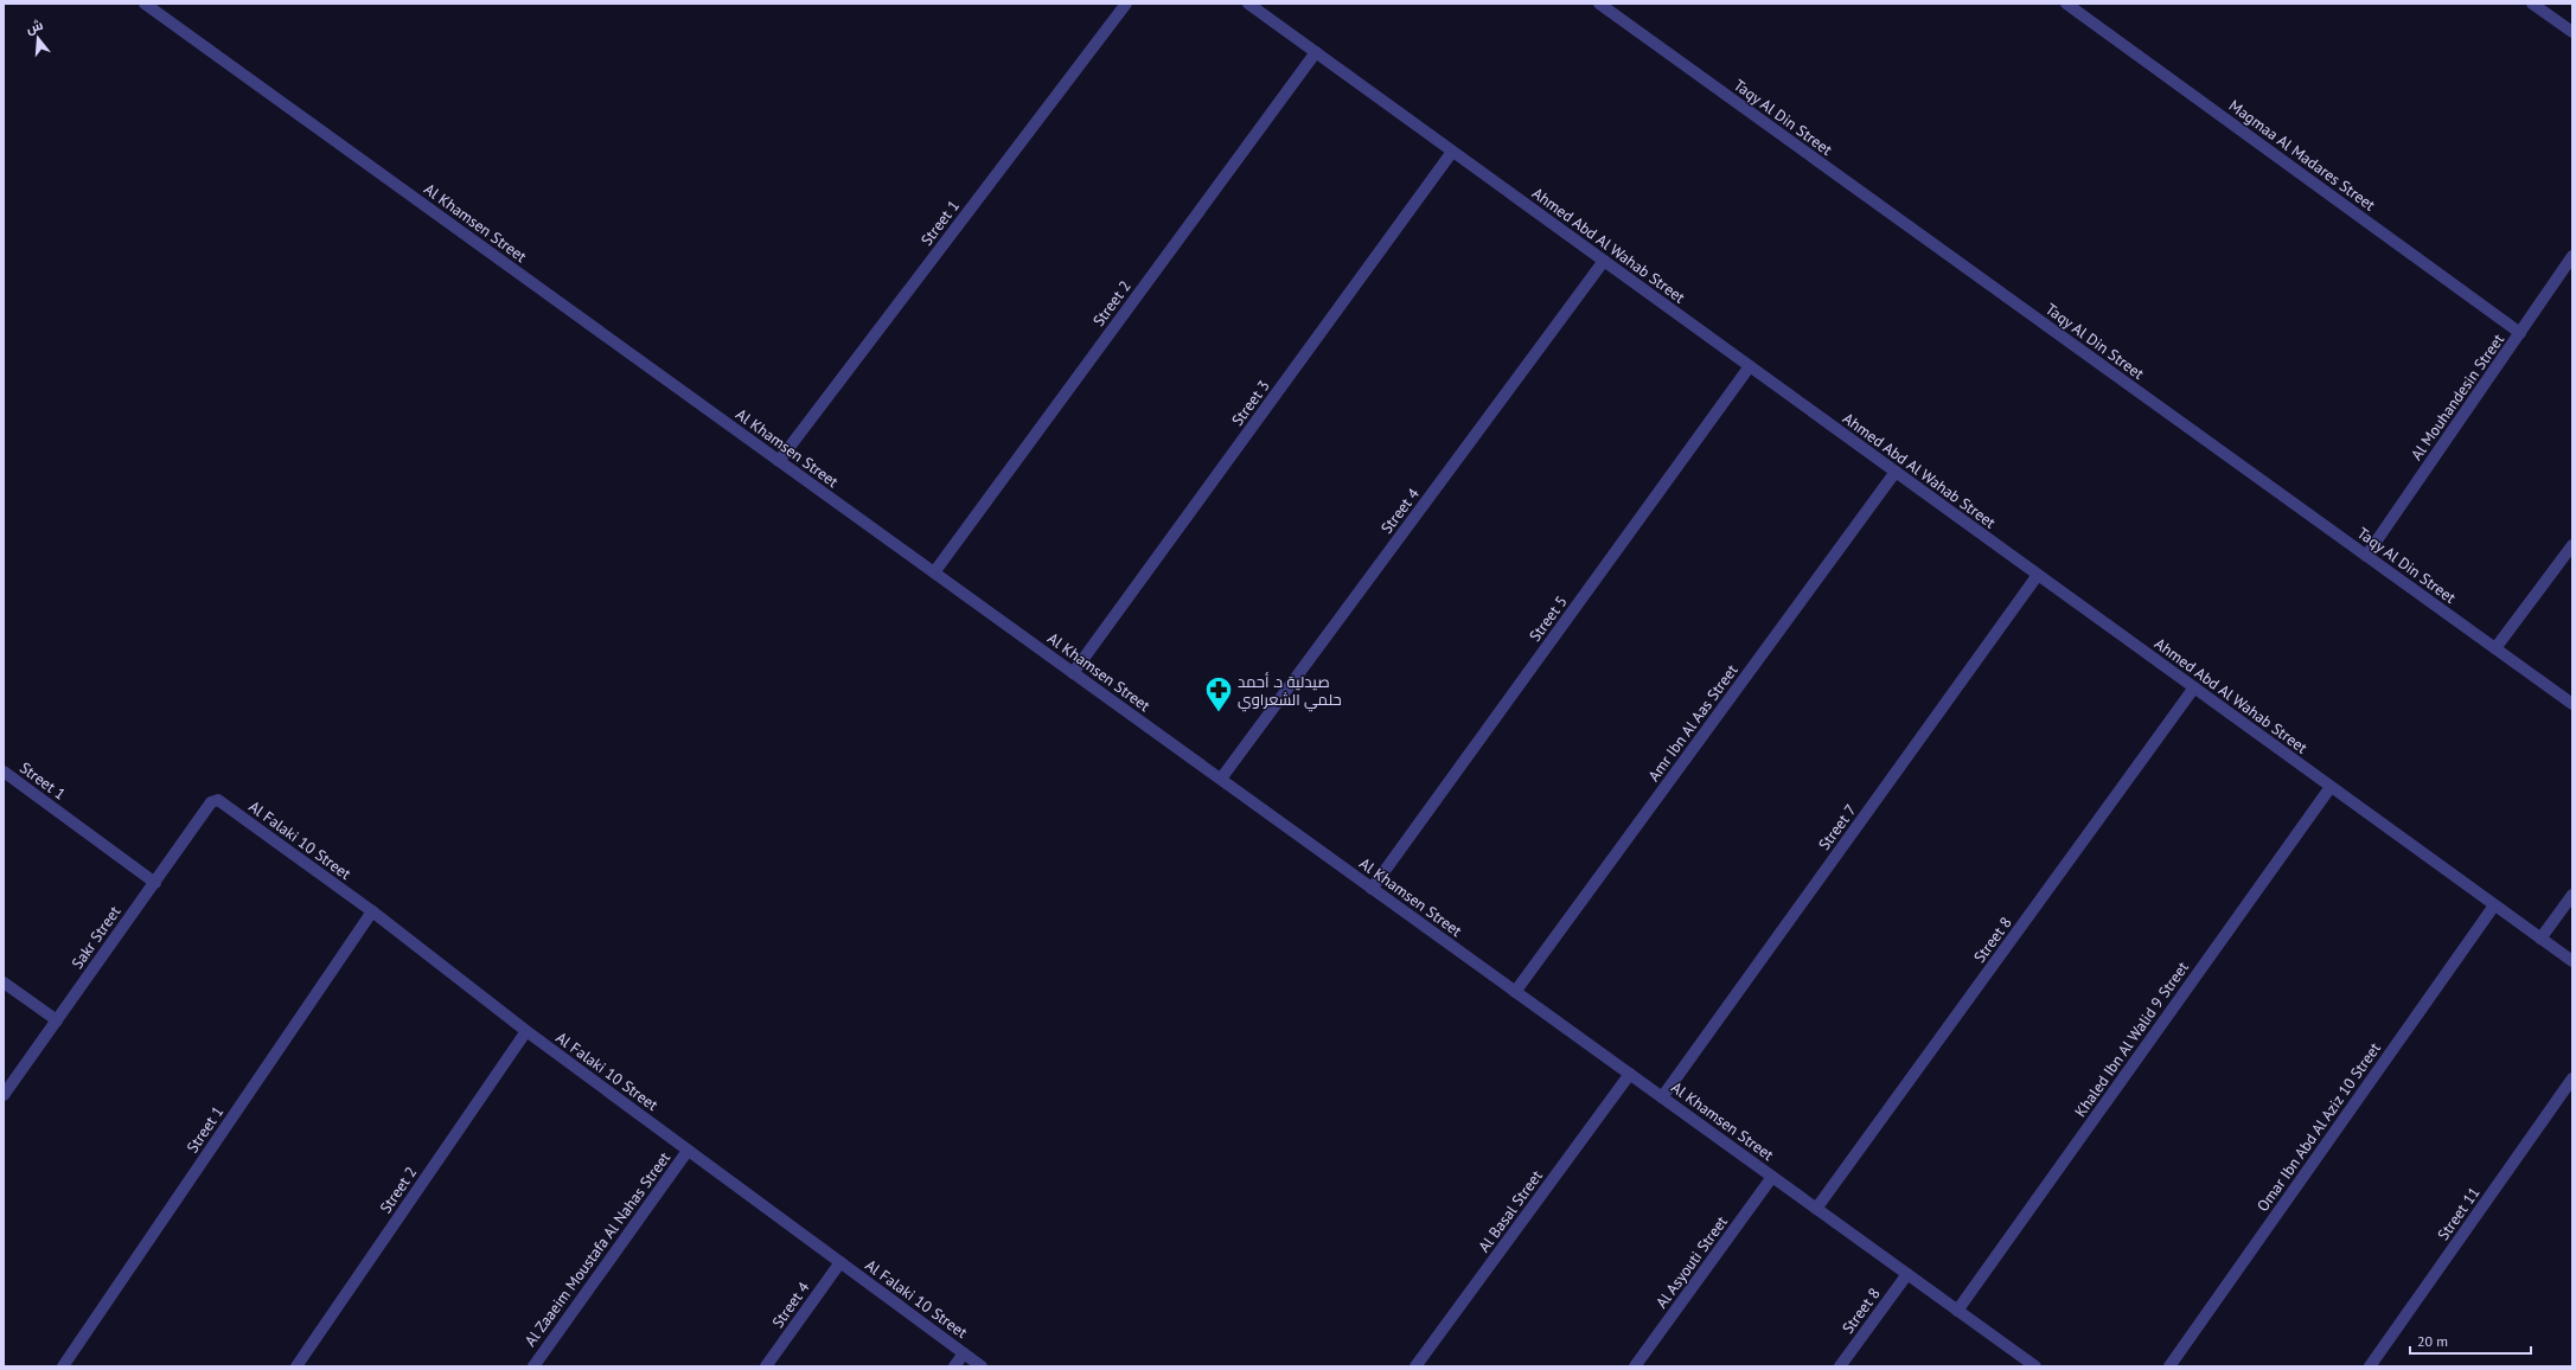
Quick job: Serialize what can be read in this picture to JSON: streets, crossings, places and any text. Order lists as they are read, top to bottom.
{
  "streets": {
    "street": [
      "Taqy Al Din Street",
      "Magmaa Al Madares Street",
      "Al Khamsen Street",
      "Street 1",
      "Ahmed Abd Al Wahab Street",
      "Street 2",
      "Al Mouhandesin Street",
      "Street 3",
      "Street 4",
      "Street 5",
      "Amr Ibn Al Aas Street",
      "Street 7",
      "Al Falaki 10 Street",
      "Sakr Street",
      "Street 8",
      "Khaled Ibn Al Walid 9 Street",
      "Omar Ibn Abd Al Aziz 10 Street",
      "Al Basal Street",
      "Street 11",
      "Al Zaaeim Moustafa Al Nahas Street",
      "Al Asyouti Street"
    ]
  },
  "crossings": [
    ["Taqy Al Din Street", "Al Mouhandesin Street"],
    ["Magmaa Al Madares Street", "Al Mouhandesin Street"],
    ["Al Khamsen Street", "Street 1"],
    ["Al Khamsen Street", "Street 2"],
    ["Al Khamsen Street", "Street 3"],
    ["Al Khamsen Street", "Street 4"],
    ["Al Khamsen Street", "Street 5"],
    ["Al Khamsen Street", "Amr Ibn Al Aas Street"],
    ["Al Khamsen Street", "Street 7"],
    ["Al Khamsen Street", "Street 8"],
    ["Al Khamsen Street", "Khaled Ibn Al Walid 9 Street"],
    ["Al Khamsen Street", "Al Basal Street"],
    ["Al Khamsen Street", "Al Asyouti Street"],
    ["Street 1", "Al Falaki 10 Street"],
    ["Street 1", "Sakr Street"],
    ["Ahmed Abd Al Wahab Street", "Street 2"],
    ["Ahmed Abd Al Wahab Street", "Street 3"],
    ["Ahmed Abd Al Wahab Street", "Street 4"],
    ["Ahmed Abd Al Wahab Street", "Street 5"],
    ["Ahmed Abd Al Wahab Street", "Amr Ibn Al Aas Street"],
    ["Ahmed Abd Al Wahab Street", "Street 7"],
    ["Ahmed Abd Al Wahab Street", "Street 8"],
    ["Ahmed Abd Al Wahab Street", "Khaled Ibn Al Walid 9 Street"],
    ["Ahmed Abd Al Wahab Street", "Omar Ibn Abd Al Aziz 10 Street"],
    ["Street 2", "Al Falaki 10 Street"],
    ["Street 4", "Al Falaki 10 Street"],
    ["Al Falaki 10 Street", "Sakr Street"],
    ["Al Falaki 10 Street", "Al Zaaeim Moustafa Al Nahas Street"]
  ],
  "places": {
    "pharmacy": ["صيدلية د. أحمد حلمي الشعراوي"]
  },
  "scale_bar": "20 m",
  "north": "top"
}
